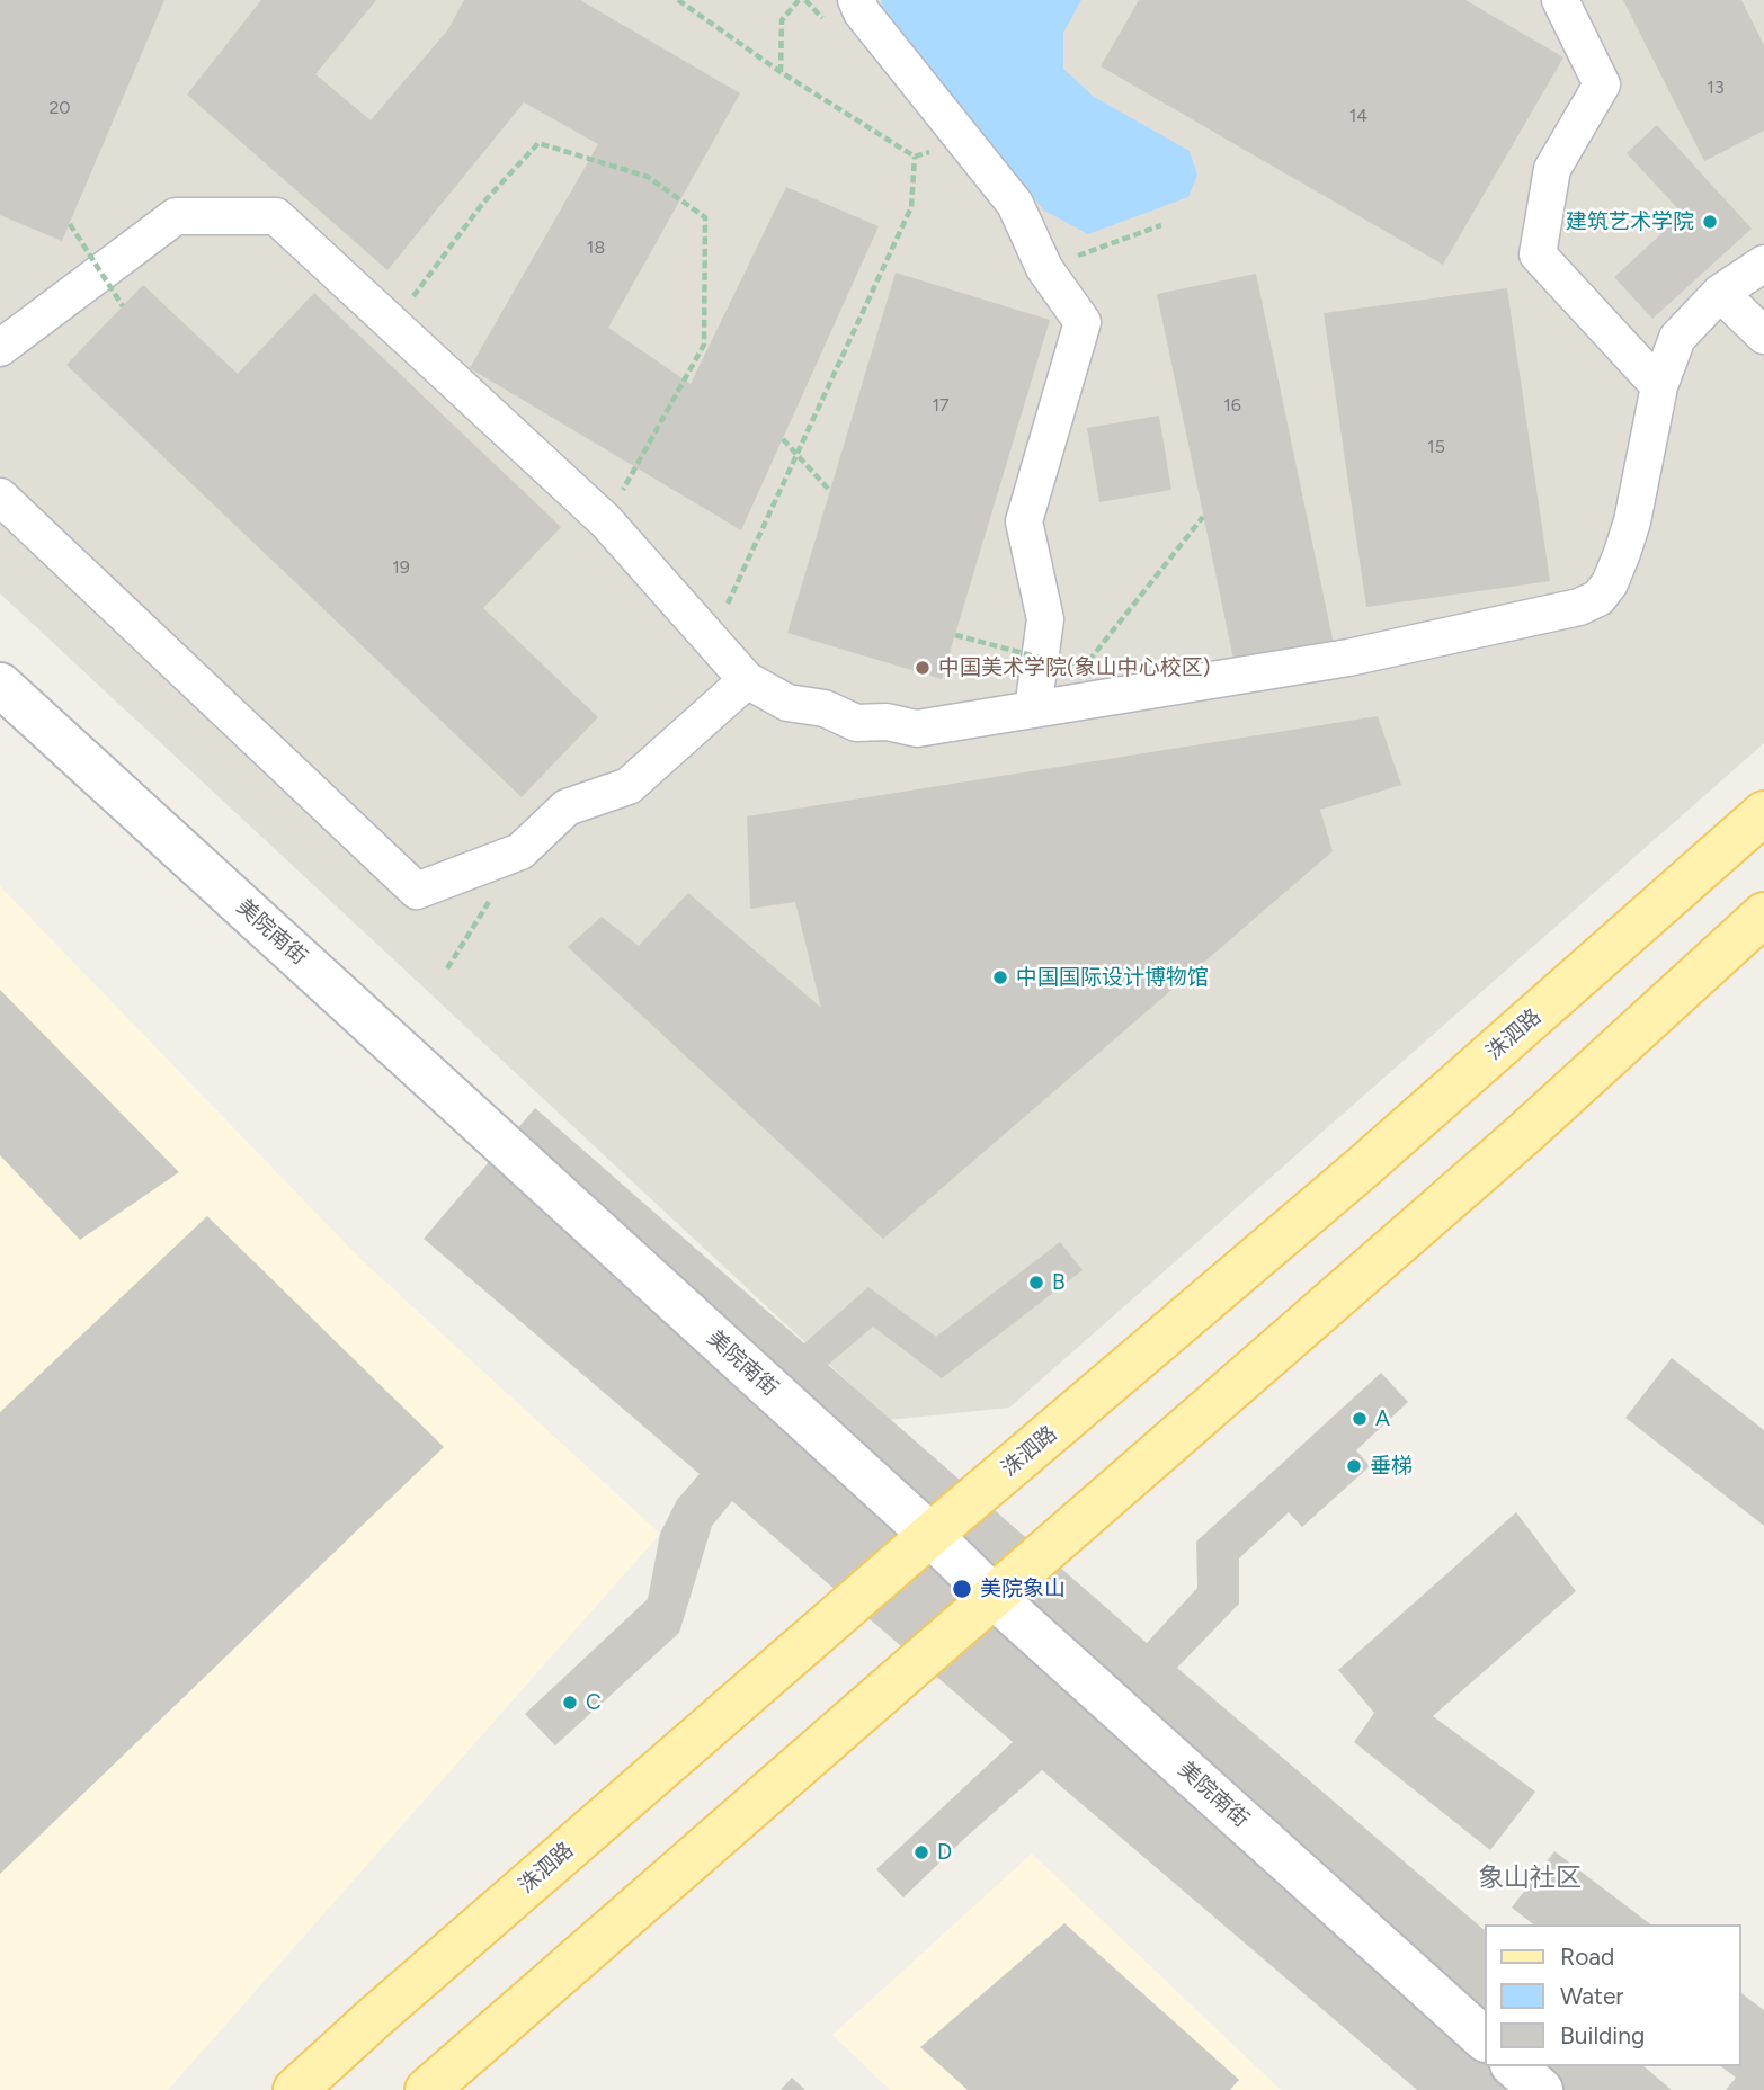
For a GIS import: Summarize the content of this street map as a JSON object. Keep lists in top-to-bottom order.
{
  "streets": {
    "main road": ["洙泗路"],
    "street": ["美院南街"]
  },
  "crossings": [
    ["美院南街", "洙泗路"]
  ],
  "districts": ["象山社区"],
  "places": [
    "建筑艺术学院",
    "中国美术学院(象山中心校区)",
    "中国国际设计博物馆",
    "B",
    "A",
    "垂梯",
    "美院象山",
    "C",
    "D"
  ],
  "house_numbers": [
    "13",
    "20",
    "14",
    "18",
    "17",
    "16",
    "15",
    "19"
  ],
  "legend": ["Road", "Water", "Building"]
}
